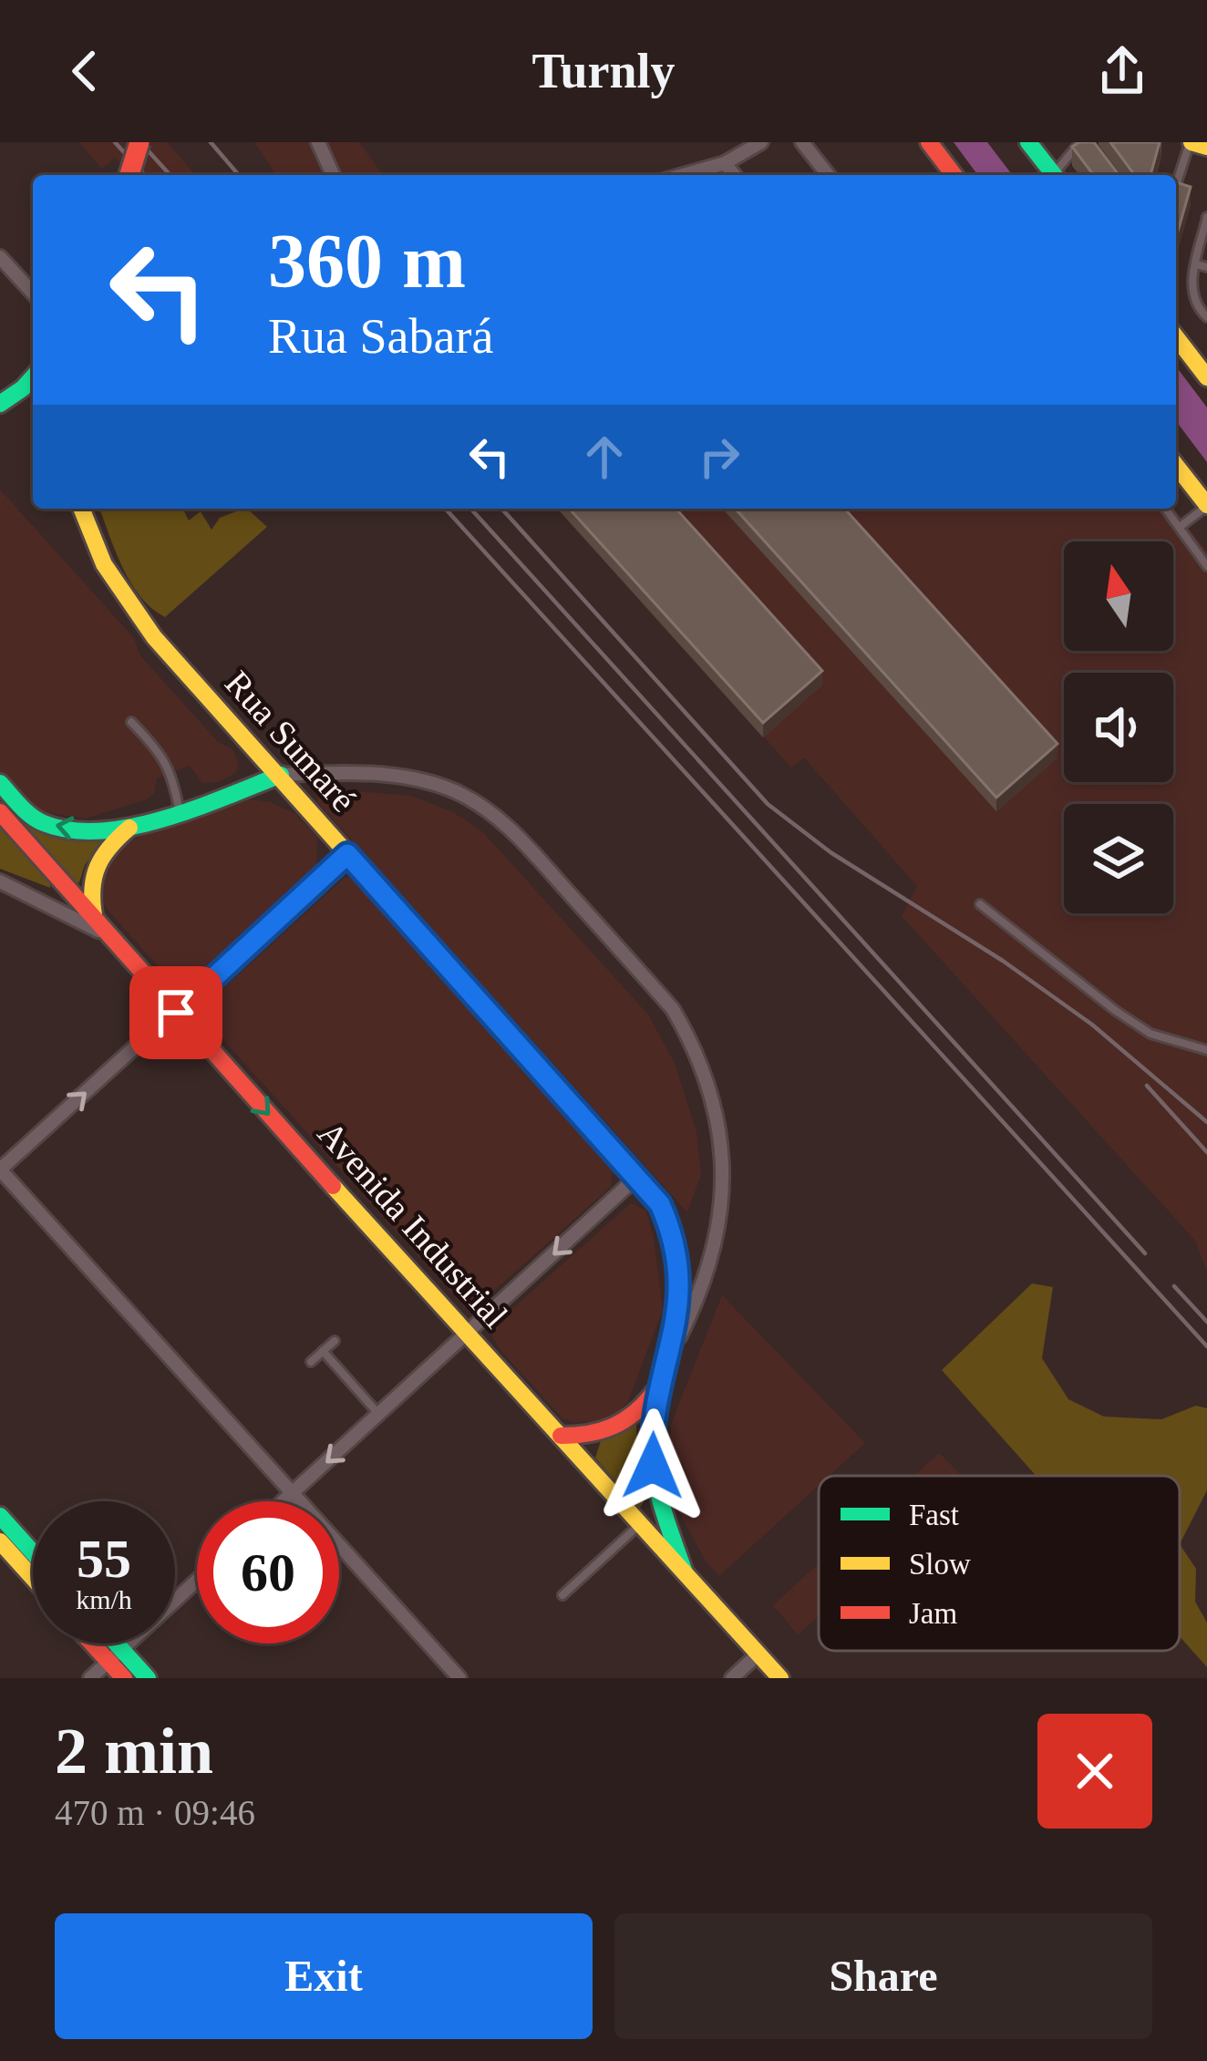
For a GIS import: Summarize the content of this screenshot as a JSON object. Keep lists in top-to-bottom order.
{
  "streets": {
    "main road": ["Rua Sumaré", "Avenida Industrial"]
  },
  "crossings": [
    ["Rua Sumaré", "Avenida Industrial"]
  ],
  "one_way": ["Avenida Industrial"],
  "legend": ["Fast", "Slow", "Jam"],
  "north": "top",
  "page": {
    "header": "Turnly",
    "turn": ["360 m", "Rua Sabará"],
    "speed": "55 km/h",
    "limit": "60",
    "heading": ["2 min", "470 m · 09:46"],
    "buttons": ["Exit", "Share"]
  }
}
